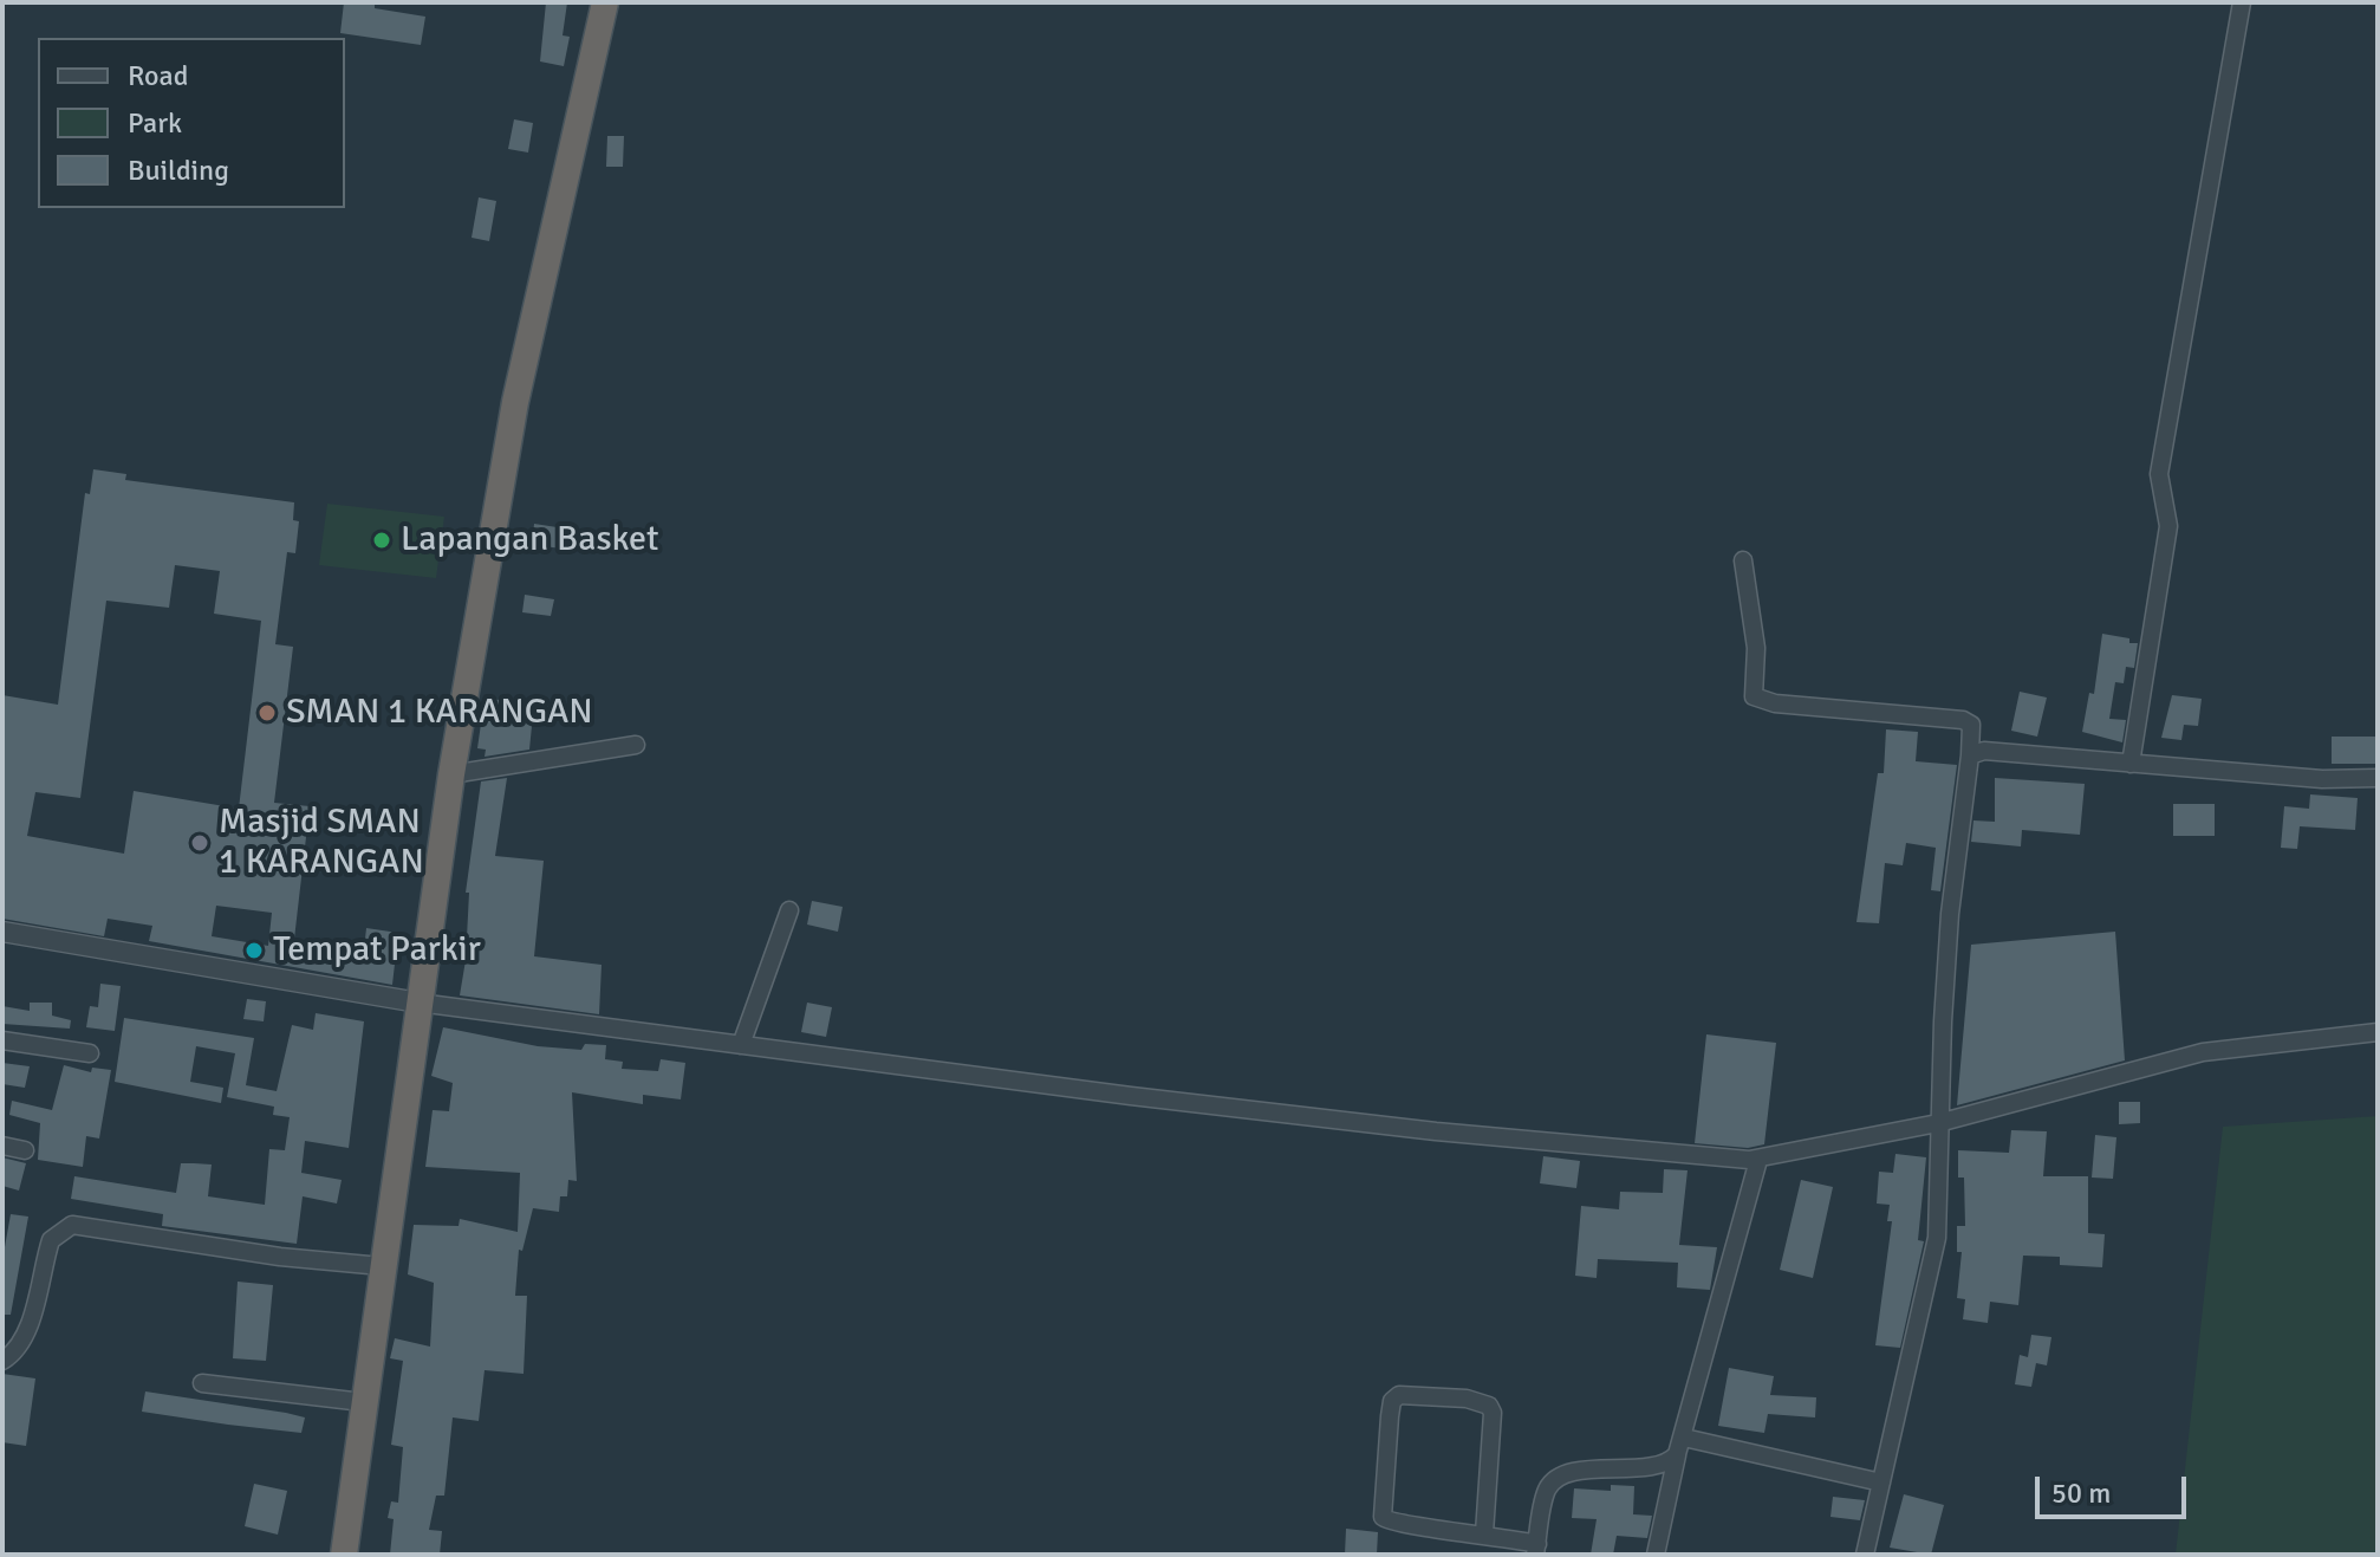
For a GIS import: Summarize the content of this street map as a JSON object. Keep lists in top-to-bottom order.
{
  "places": [
    "Lapangan Basket",
    "SMAN 1 KARANGAN",
    "Masjid SMAN 1 KARANGAN",
    "Tempat Parkir"
  ],
  "legend": ["Road", "Park", "Building"],
  "scale_bar": "50 m"
}
